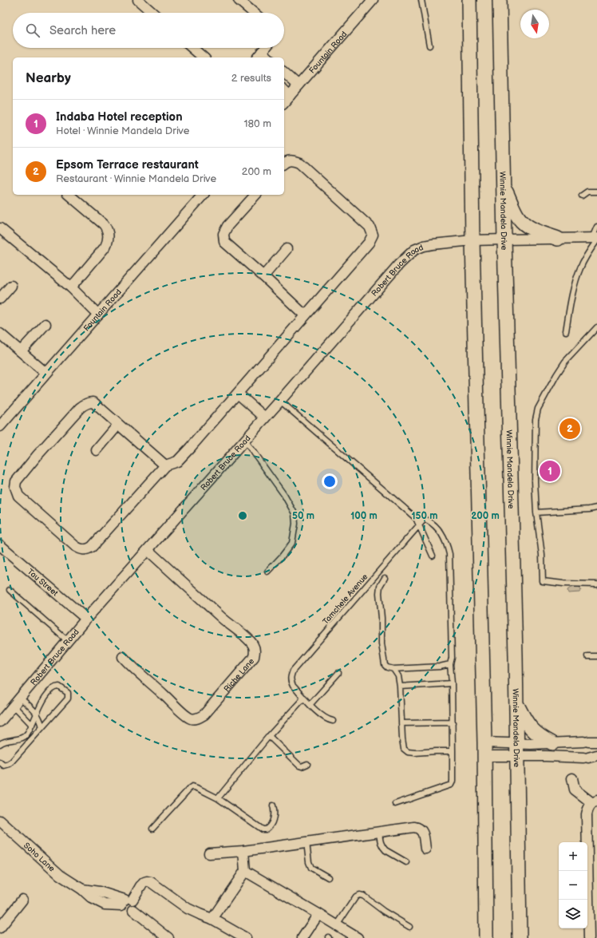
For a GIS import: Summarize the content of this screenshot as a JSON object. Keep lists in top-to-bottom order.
{
  "streets": {
    "main road": ["Winnie Mandela Drive"],
    "street": [
      "Fountain Road",
      "Robert Bruce Road",
      "Tau Street",
      "Riche Lane",
      "Soho Lane"
    ],
    "lane": ["Tamchele Avenue"]
  },
  "crossings": [
    ["Winnie Mandela Drive", "Robert Bruce Road"],
    ["Robert Bruce Road", "Tau Street"],
    ["Robert Bruce Road", "Riche Lane"]
  ],
  "north": "bottom",
  "page": {
    "search": "Search here",
    "heading": ["Nearby", "2 results"],
    "list": [
      {
        "mark": "1",
        "name": "Indaba Hotel reception",
        "note": "Hotel · Winnie Mandela Drive",
        "value": "180 m"
      },
      {
        "mark": "2",
        "name": "Epsom Terrace restaurant",
        "note": "Restaurant · Winnie Mandela Drive",
        "value": "200 m"
      }
    ],
    "pins": ["2", "1"],
    "map_buttons": ["+", "−"]
  },
  "rings": [
    "50 m",
    "100 m",
    "150 m",
    "200 m"
  ]
}
